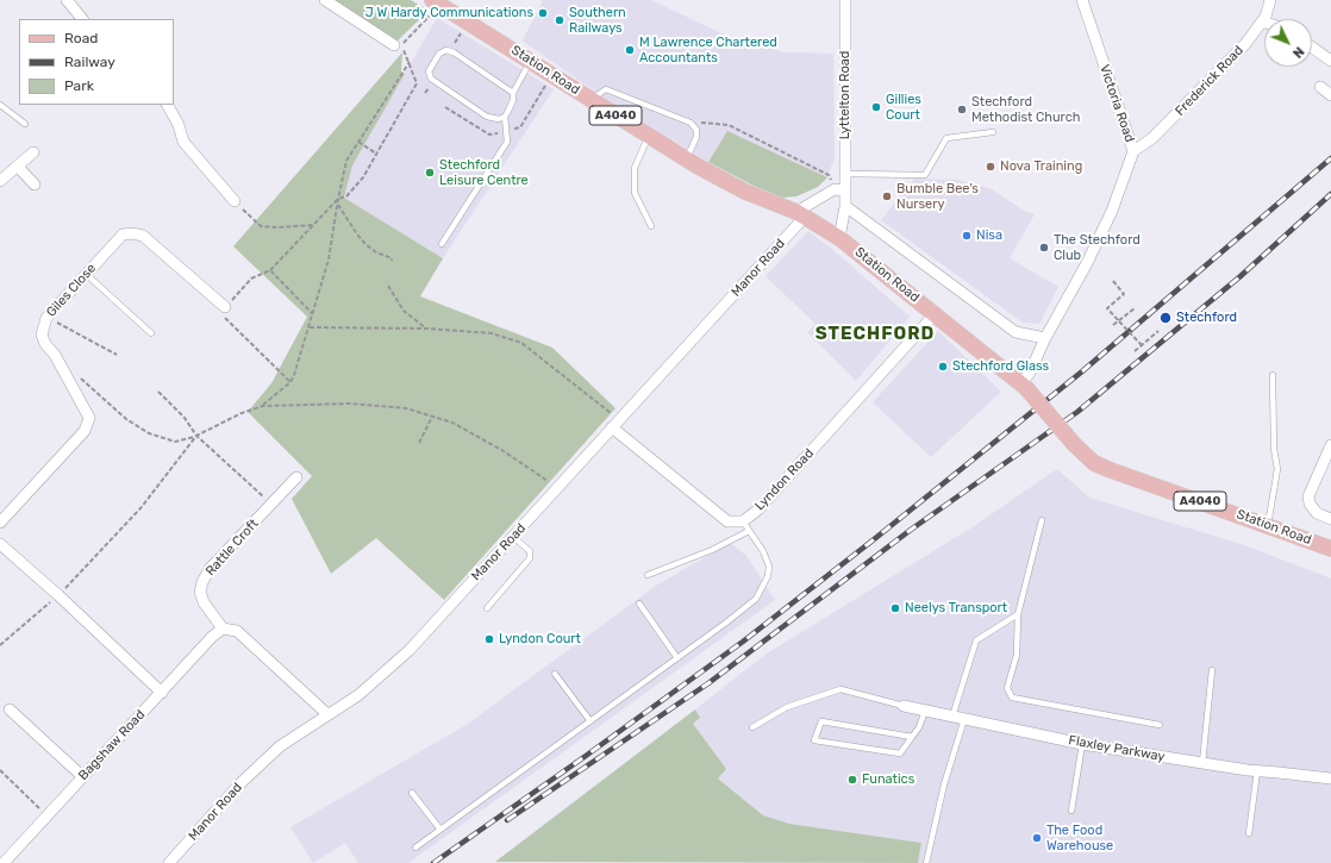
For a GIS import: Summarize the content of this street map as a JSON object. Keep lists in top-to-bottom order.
{
  "streets": {
    "main road": ["Station Road", "A4040"],
    "street": [
      "Frederick Road",
      "Lyttelton Road",
      "Victoria Road",
      "Manor Road",
      "Giles Close",
      "Lyndon Road",
      "Rattle Croft",
      "Bagshaw Road",
      "Flaxley Parkway"
    ]
  },
  "crossings": [
    ["Station Road", "Lyttelton Road"],
    ["Station Road", "Victoria Road"],
    ["Station Road", "Manor Road"],
    ["Station Road", "Lyndon Road"],
    ["Frederick Road", "Victoria Road"],
    ["Rattle Croft", "Bagshaw Road"]
  ],
  "districts": ["STECHFORD"],
  "places": [
    "J W Hardy Communications",
    "Southern Railways",
    "M Lawrence Chartered Accountants",
    "Gillies Court",
    "Stechford Methodist Church",
    "Nova Training",
    "Stechford Leisure Centre",
    "Bumble Bee's Nursery",
    "Nisa",
    "The Stechford Club",
    "Stechford",
    "Stechford Glass",
    "Neelys Transport",
    "Lyndon Court",
    "Funatics",
    "The Food Warehouse"
  ],
  "legend": ["Road", "Railway", "Park"],
  "north": "bottom right"
}
